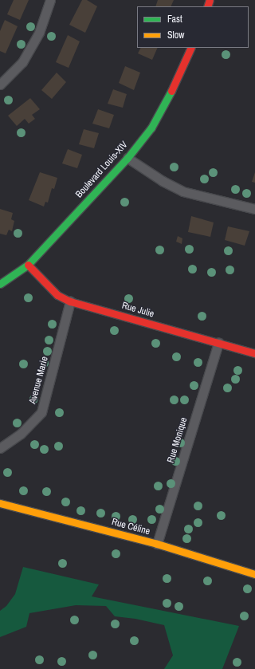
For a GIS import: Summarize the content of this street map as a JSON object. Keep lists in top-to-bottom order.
{
  "streets": {
    "street": [
      "Boulevard Louis-XIV",
      "Rue Julie",
      "Avenue Marie",
      "Rue Monique",
      "Rue Céline"
    ]
  },
  "crossings": [
    ["Boulevard Louis-XIV", "Rue Julie"],
    ["Rue Julie", "Avenue Marie"],
    ["Rue Julie", "Rue Monique"],
    ["Rue Monique", "Rue Céline"]
  ],
  "legend": ["Fast", "Slow"]
}
